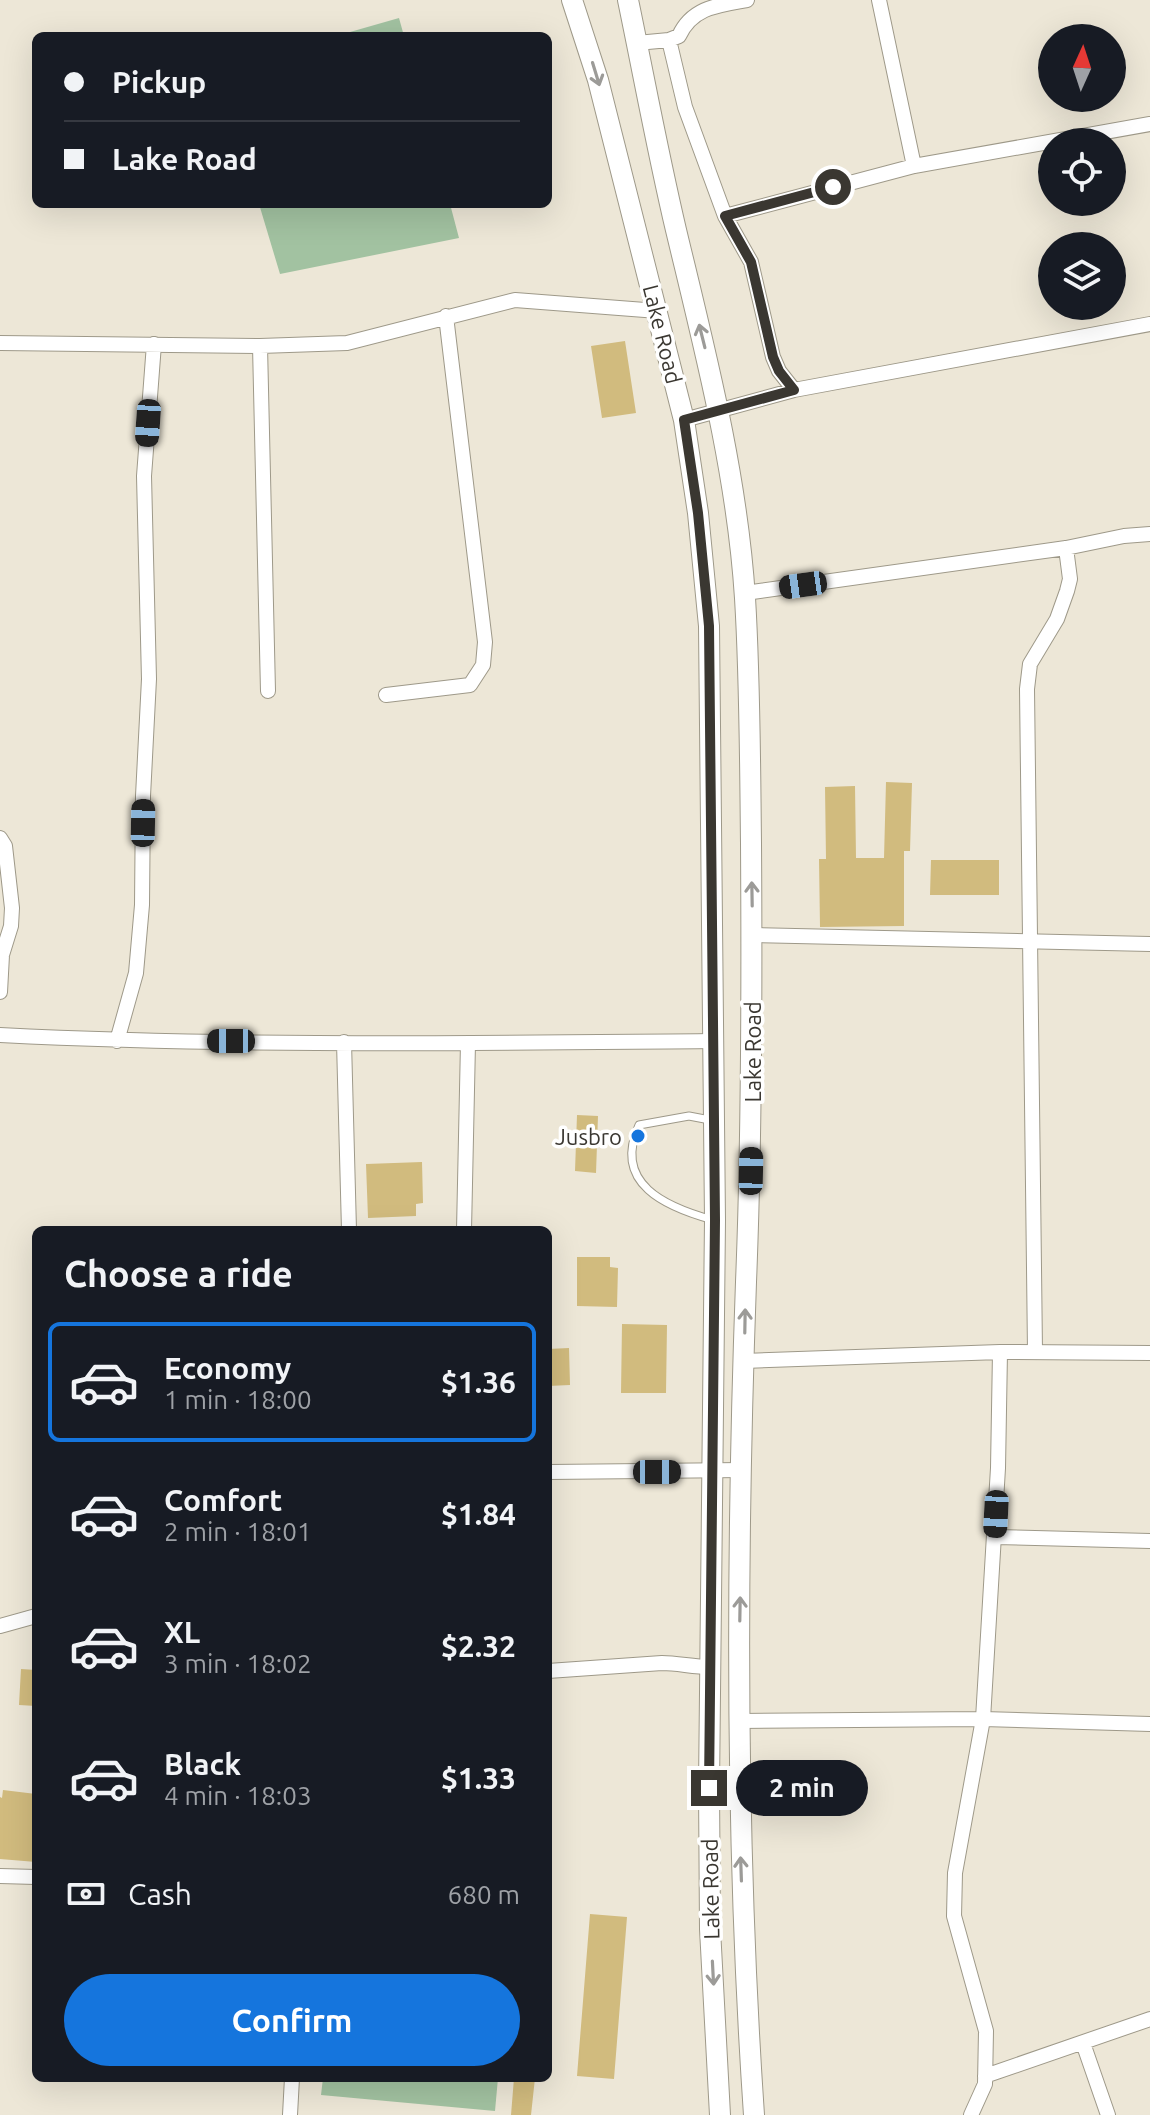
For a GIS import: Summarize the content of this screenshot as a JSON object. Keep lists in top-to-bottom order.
{
  "streets": {
    "main road": ["Lake Road"]
  },
  "places": ["Jusbro"],
  "north": "top",
  "page": {
    "banner": ["Pickup", "Lake Road"],
    "heading": "Choose a ride",
    "list": [
      {
        "name": "Economy",
        "note": "1 min · 18:00",
        "value": "$1.36"
      },
      {
        "name": "Comfort",
        "note": "2 min · 18:01",
        "value": "$1.84"
      },
      {
        "name": "XL",
        "note": "3 min · 18:02",
        "value": "$2.32"
      },
      {
        "name": "Black",
        "note": "4 min · 18:03",
        "value": "$1.33"
      }
    ],
    "bubble": "2 min",
    "pay": ["Cash", "680 m"],
    "buttons": "Confirm"
  }
}
